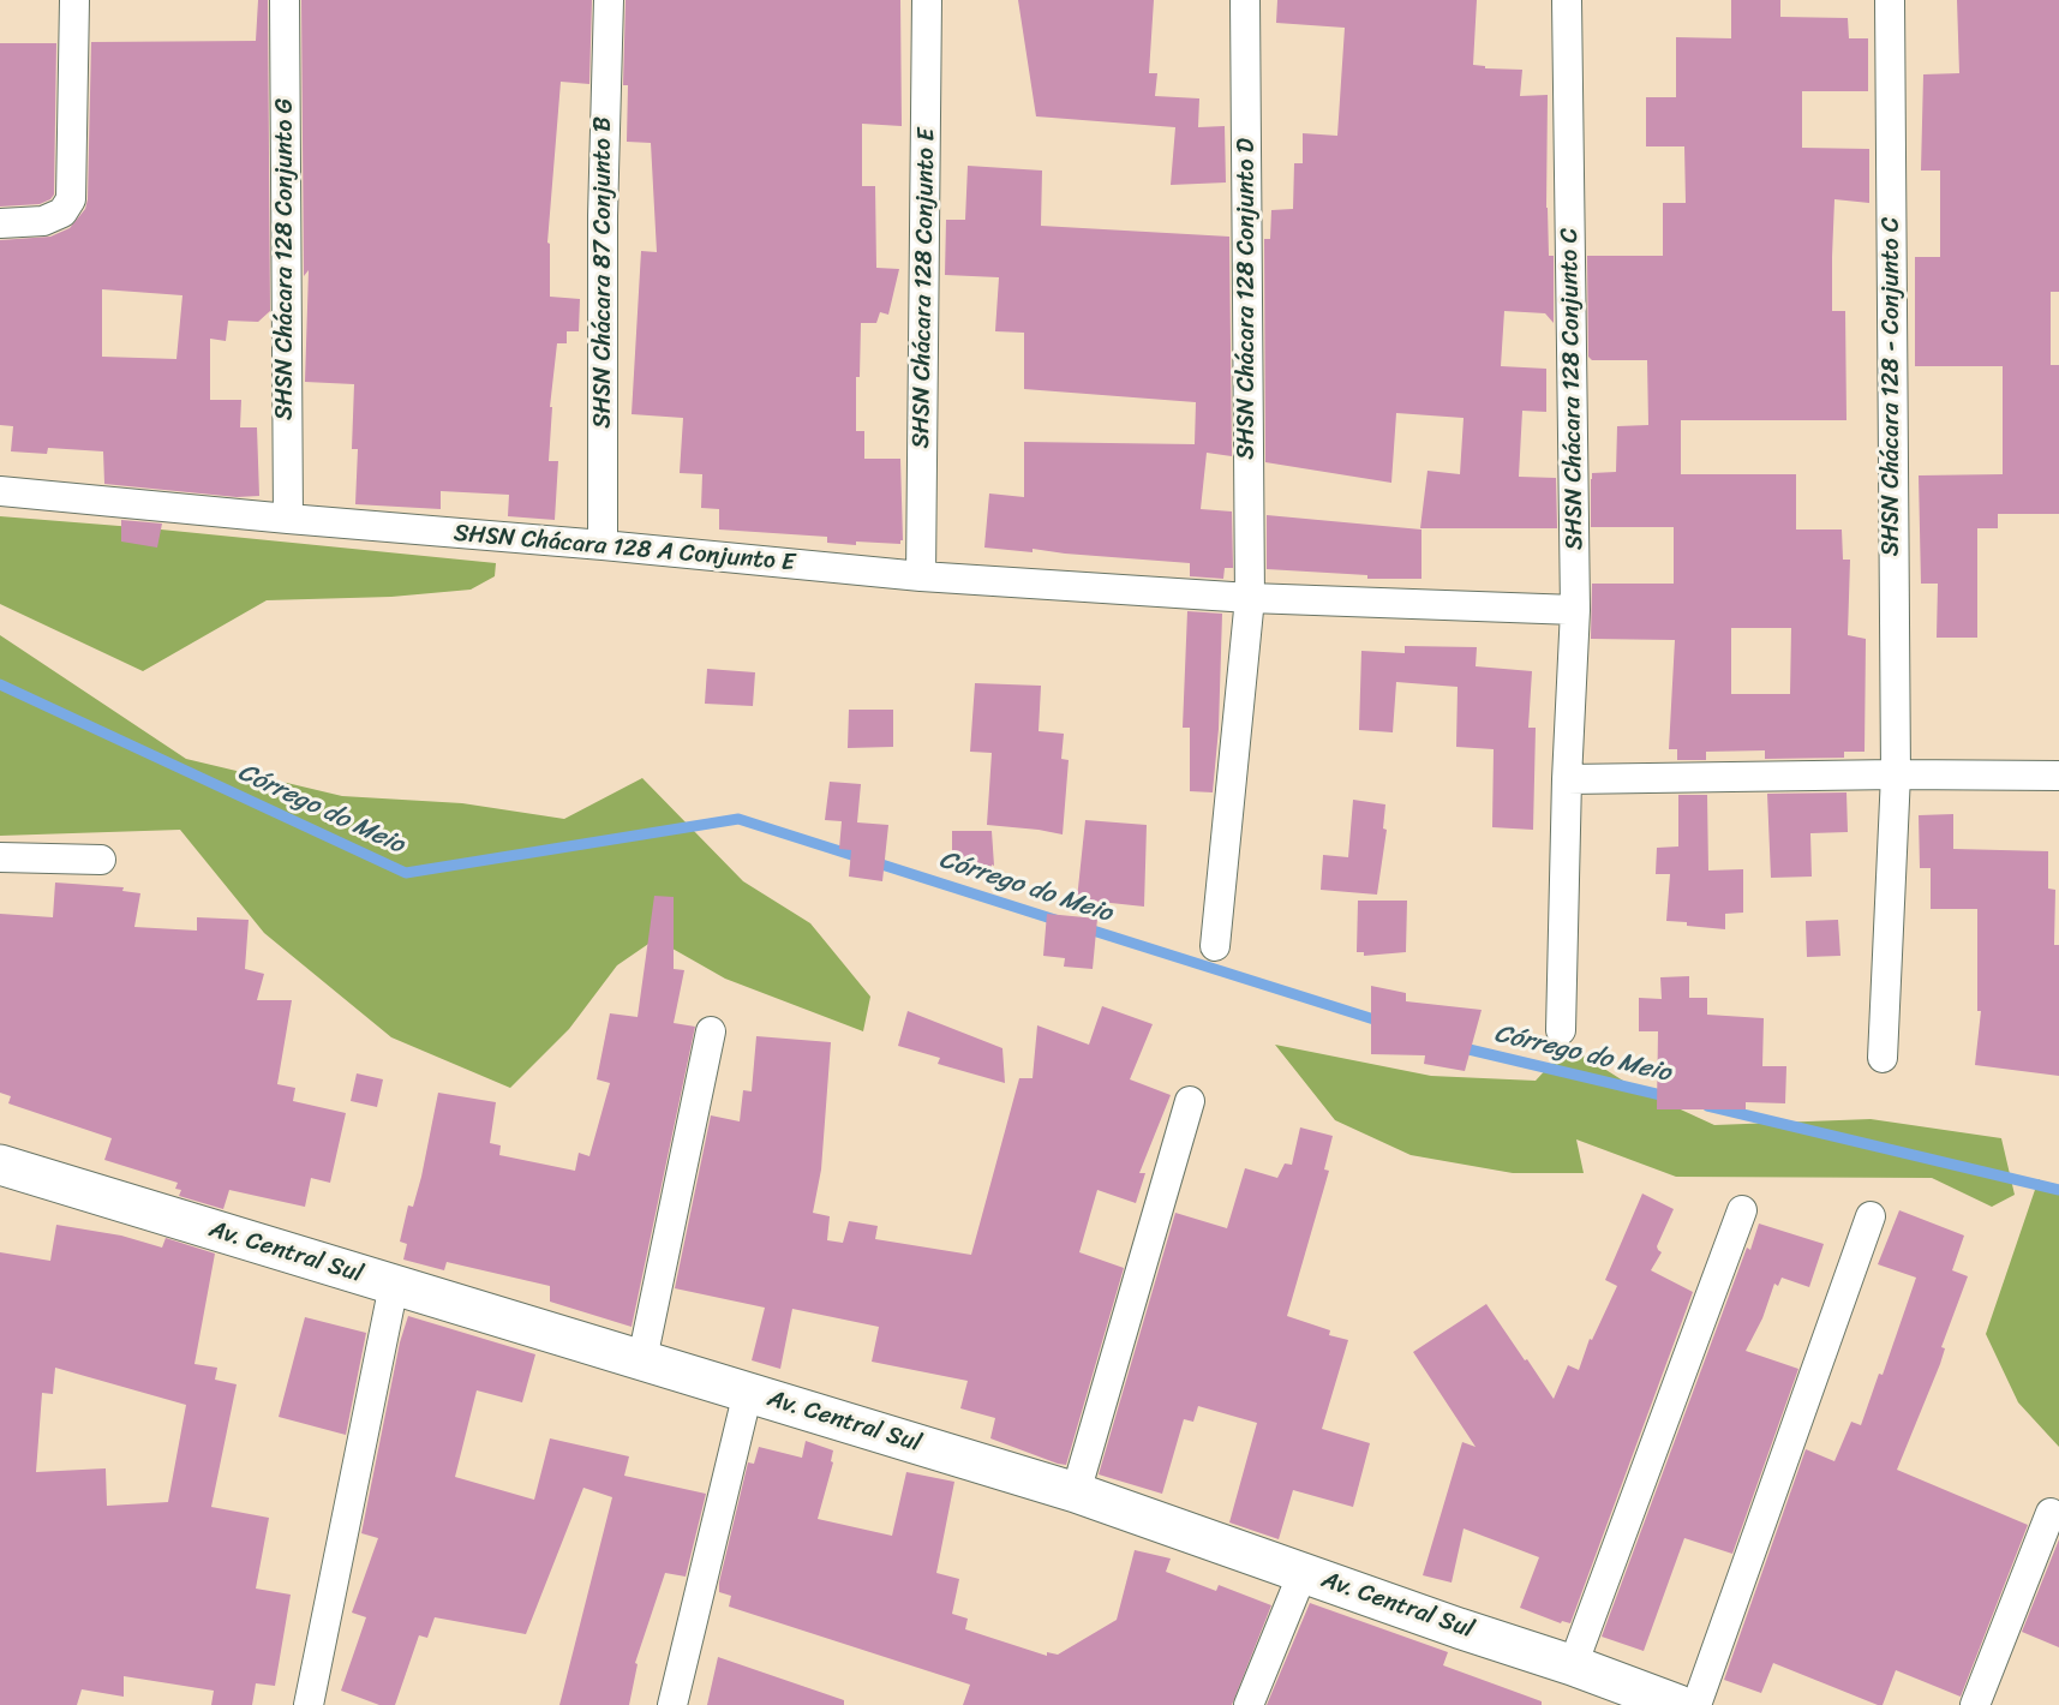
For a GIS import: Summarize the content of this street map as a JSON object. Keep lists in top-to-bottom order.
{
  "streets": {
    "street": [
      "SHSN Chácara 128 Conjunto G",
      "SHSN Chácara 87 Conjunto B",
      "SHSN Chácara 128 Conjunto E",
      "SHSN Chácara 128 Conjunto D",
      "SHSN Chácara 128 - Conjunto C",
      "SHSN Chácara 128 Conjunto C",
      "SHSN Chácara 128 A Conjunto E",
      "Av. Central Sul"
    ]
  },
  "crossings": [
    ["SHSN Chácara 128 Conjunto G", "SHSN Chácara 128 A Conjunto E"],
    ["SHSN Chácara 87 Conjunto B", "SHSN Chácara 128 A Conjunto E"],
    ["SHSN Chácara 128 Conjunto E", "SHSN Chácara 128 A Conjunto E"],
    ["SHSN Chácara 128 Conjunto D", "SHSN Chácara 128 A Conjunto E"],
    ["SHSN Chácara 128 Conjunto C", "SHSN Chácara 128 A Conjunto E"]
  ],
  "water": ["Córrego do Meio"]
}
